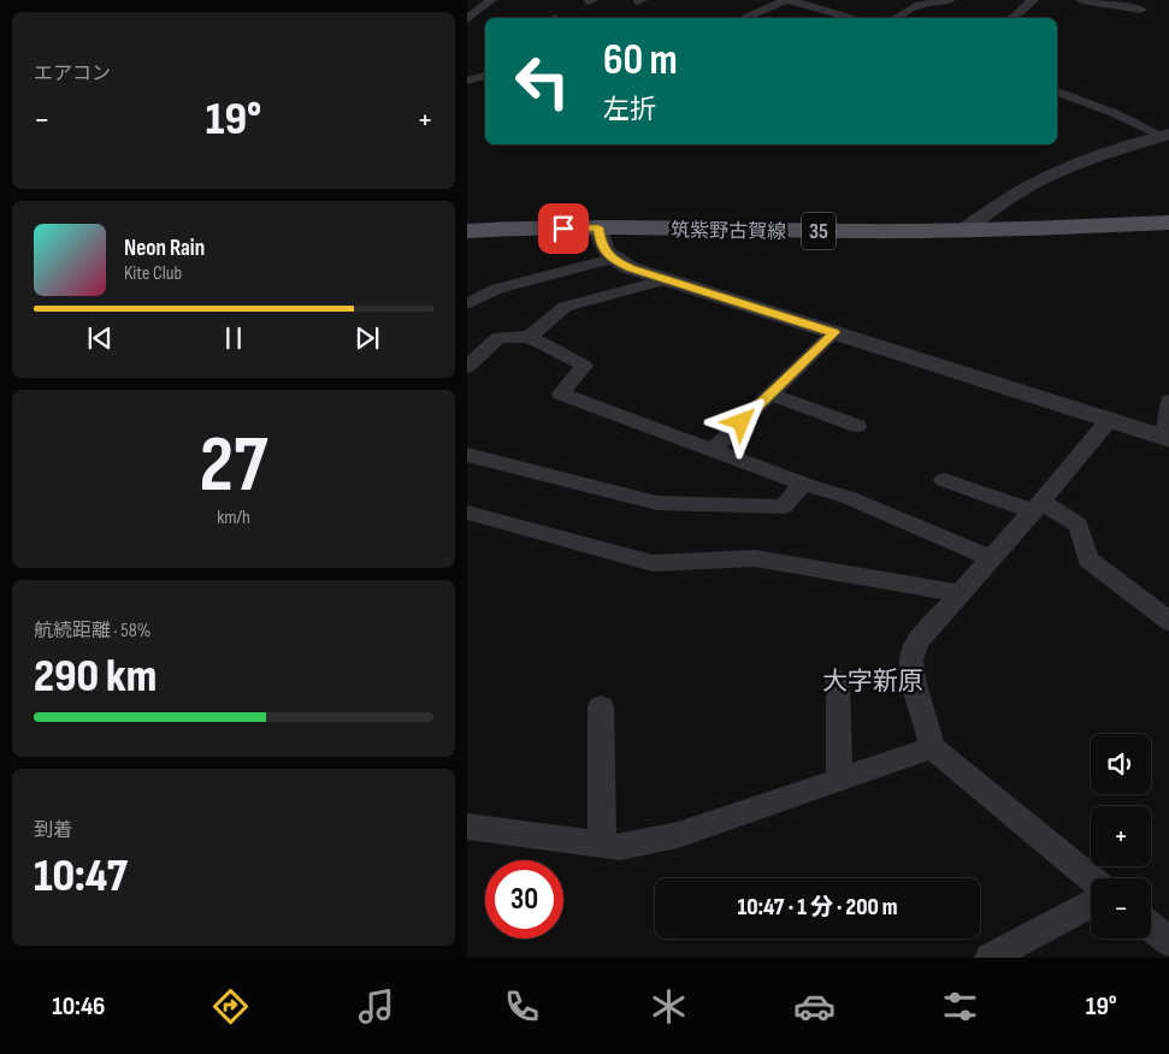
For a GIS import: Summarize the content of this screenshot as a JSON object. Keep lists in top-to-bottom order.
{
  "streets": {
    "main road": ["筑紫野古賀線", "35"]
  },
  "districts": ["大字新原"],
  "page": {
    "tile": [
      "エアコン",
      ["27", "km/h"],
      ["航続距離 · 58%", "290 km"],
      ["到着", "10:47"]
    ],
    "turn": ["60 m", "左折"],
    "heat": ["−", "19°", "+"],
    "song": ["Neon Rain", "Kite Club"],
    "map_buttons": ["+", "−"],
    "limit": "30",
    "trip": "10:47 · 1 分 · 200 m",
    "tabs": ["10:46", "19°"]
  }
}
